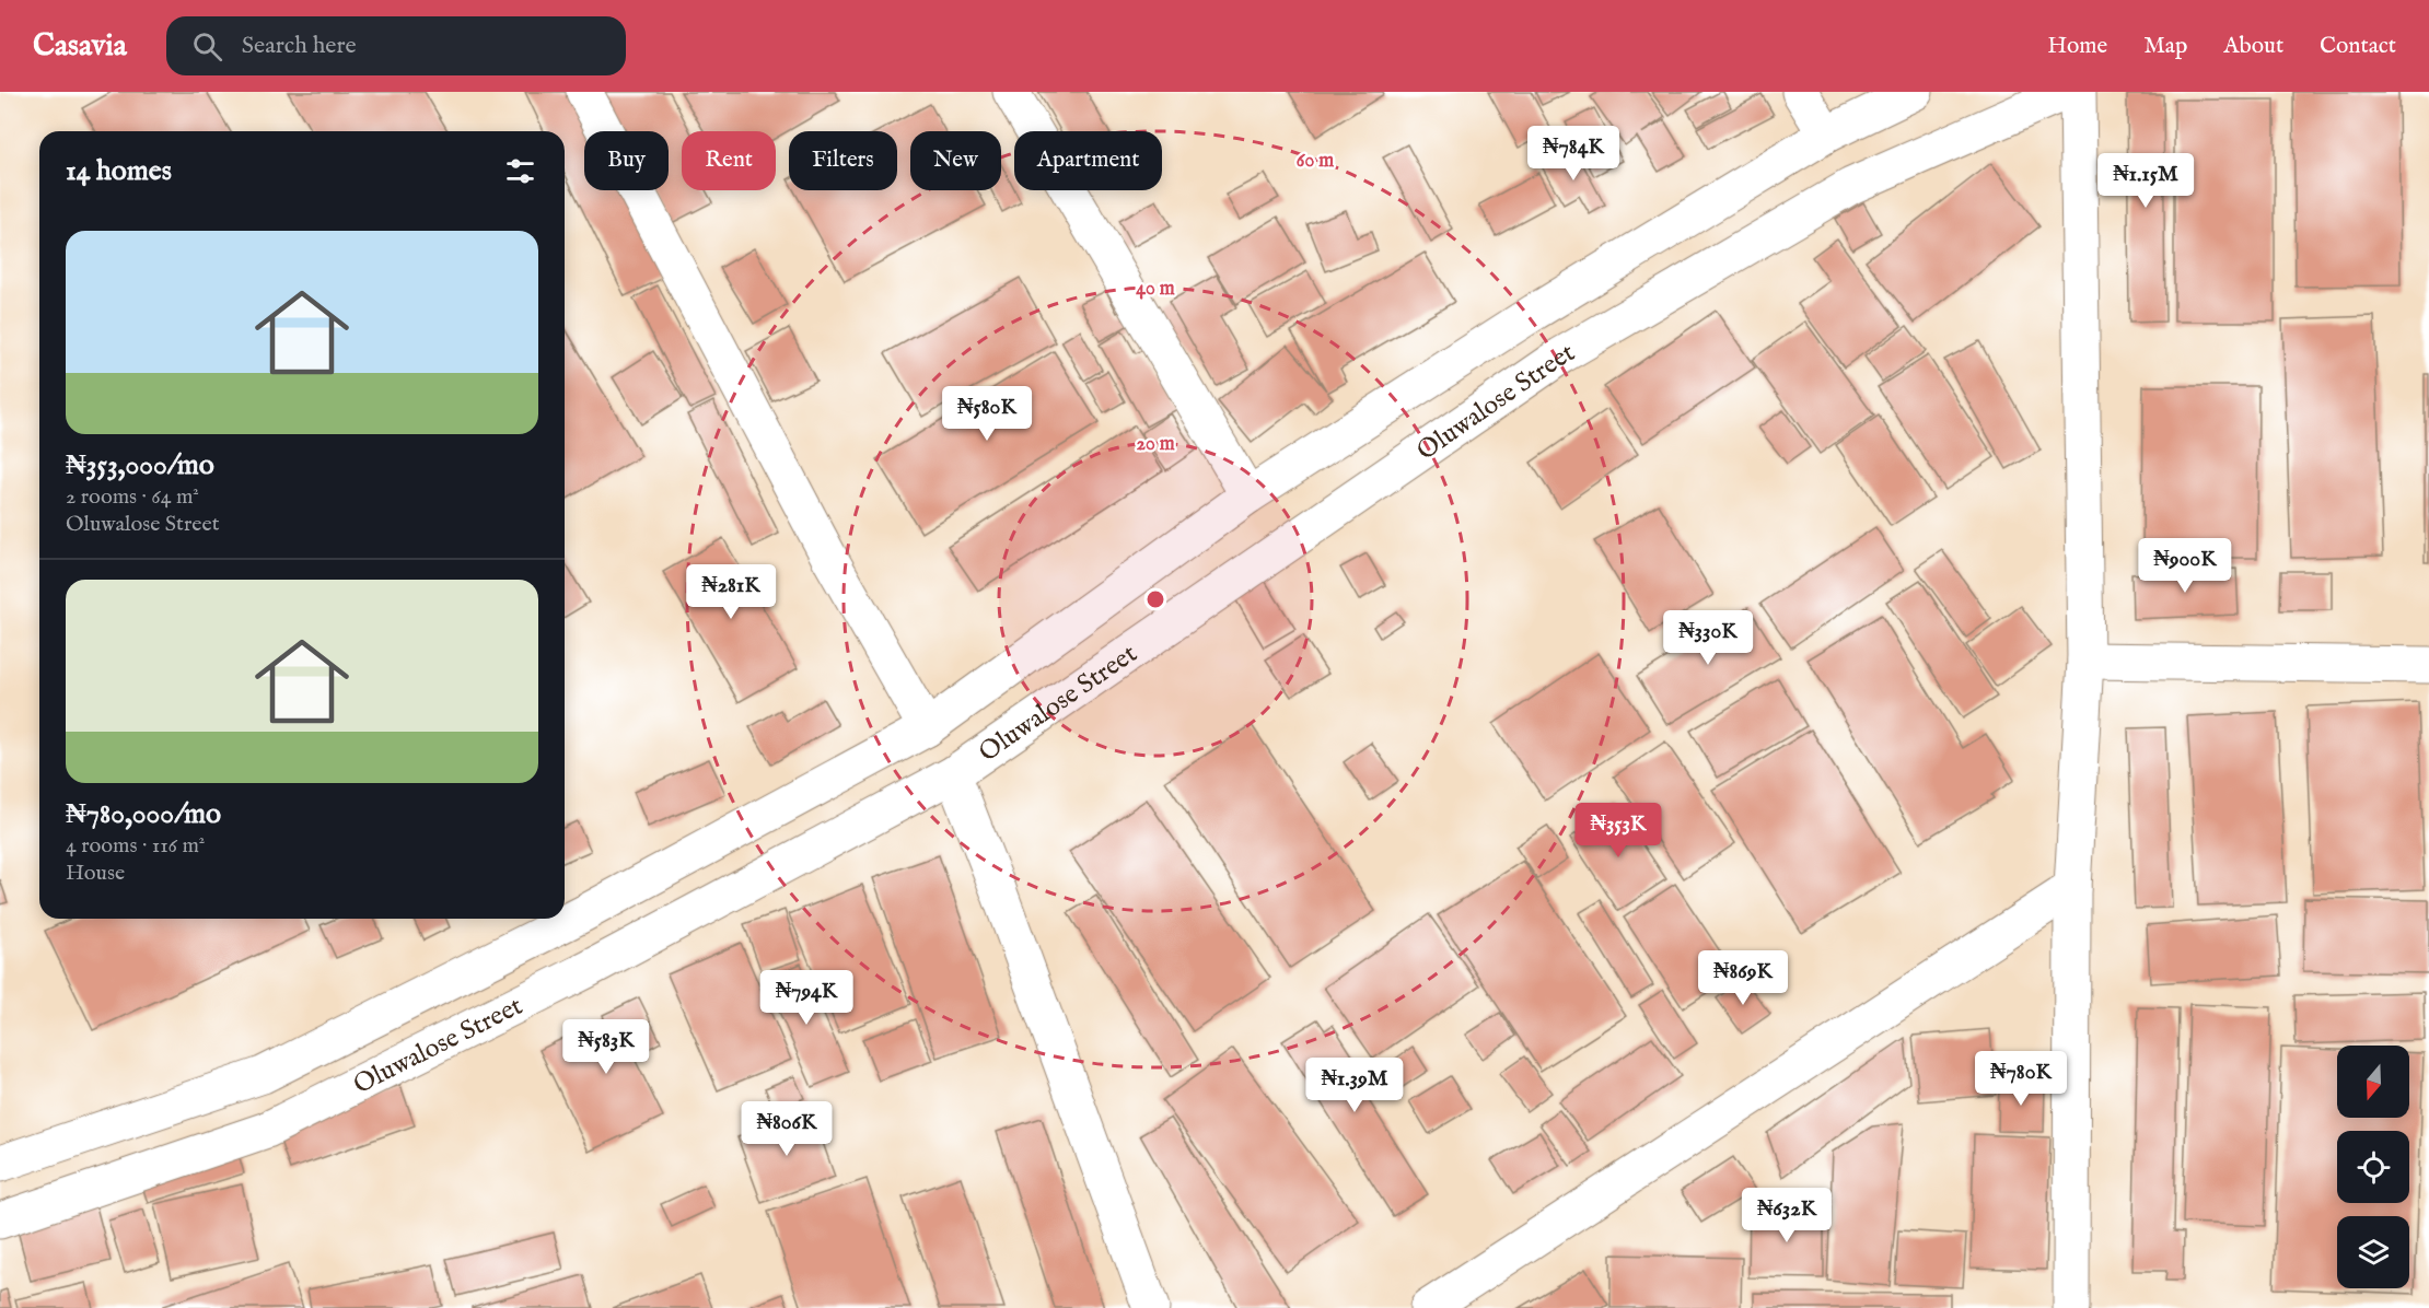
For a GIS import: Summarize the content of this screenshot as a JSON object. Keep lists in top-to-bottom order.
{
  "streets": {
    "street": ["Oluwalose Street"]
  },
  "north": "bottom",
  "page": {
    "header": "Casavia",
    "search": "Search here",
    "nav": [
      "Home",
      "Map",
      "About",
      "Contact"
    ],
    "price": [
      "₦784K",
      "₦1.15M",
      "₦580K",
      "₦900K",
      "₦281K",
      "₦330K",
      "₦353K",
      "₦869K",
      "₦794K",
      "₦583K",
      "₦780K",
      "₦1.39M",
      "₦806K",
      "₦632K"
    ],
    "chip": [
      "Buy",
      "Rent",
      "Filters",
      "New",
      "Apartment"
    ],
    "heading": "14 homes",
    "list": [
      {
        "name": "₦353,000/mo",
        "note": "2 rooms · 64 m² · Oluwalose Street"
      },
      {
        "name": "₦780,000/mo",
        "note": "4 rooms · 116 m² · House"
      }
    ]
  },
  "rings": ["60 m", "40 m", "20 m"]
}
